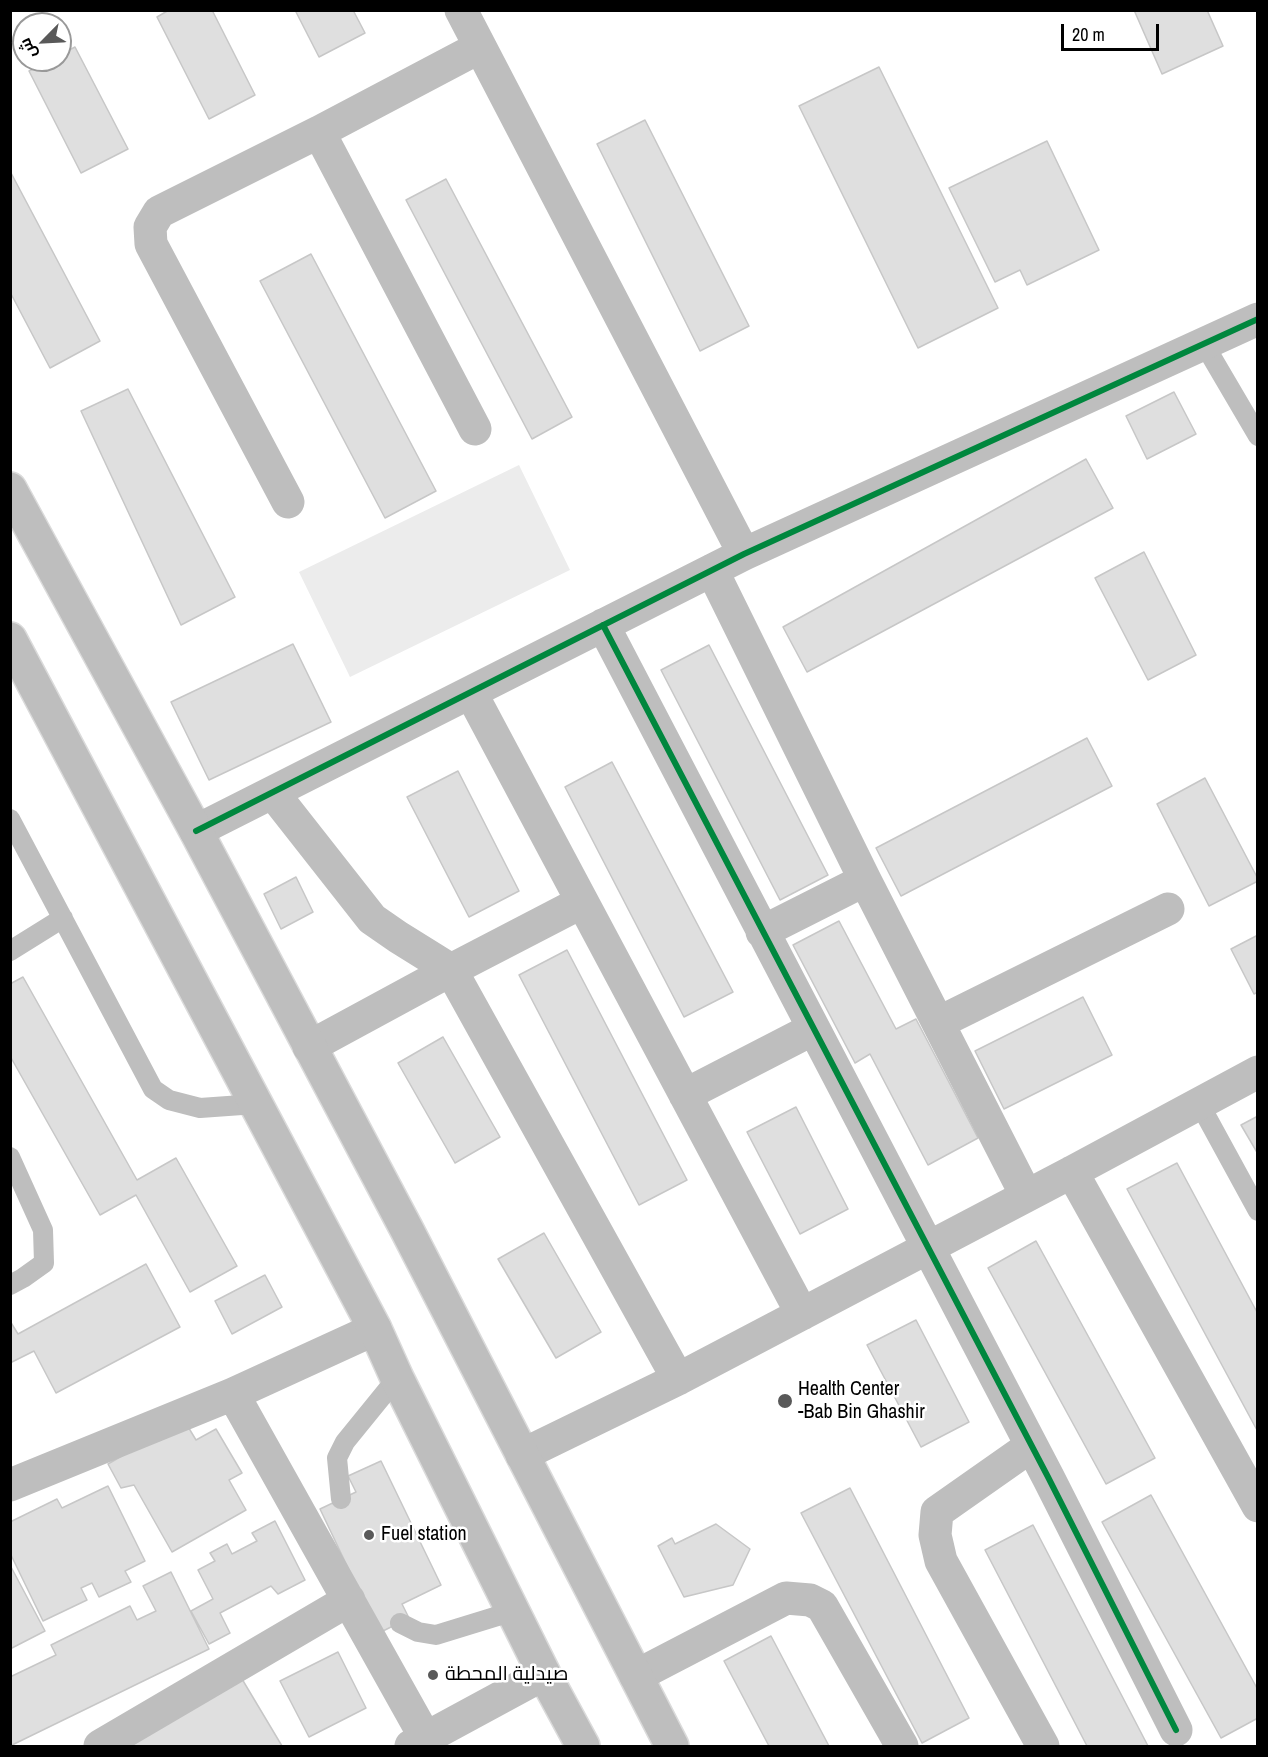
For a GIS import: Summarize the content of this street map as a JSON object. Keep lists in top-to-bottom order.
{
  "places": ["Health Center -Bab Bin Ghashir", "Fuel station", "صيدلية المحطة"],
  "scale_bar": "20 m",
  "north": "bottom left"
}
